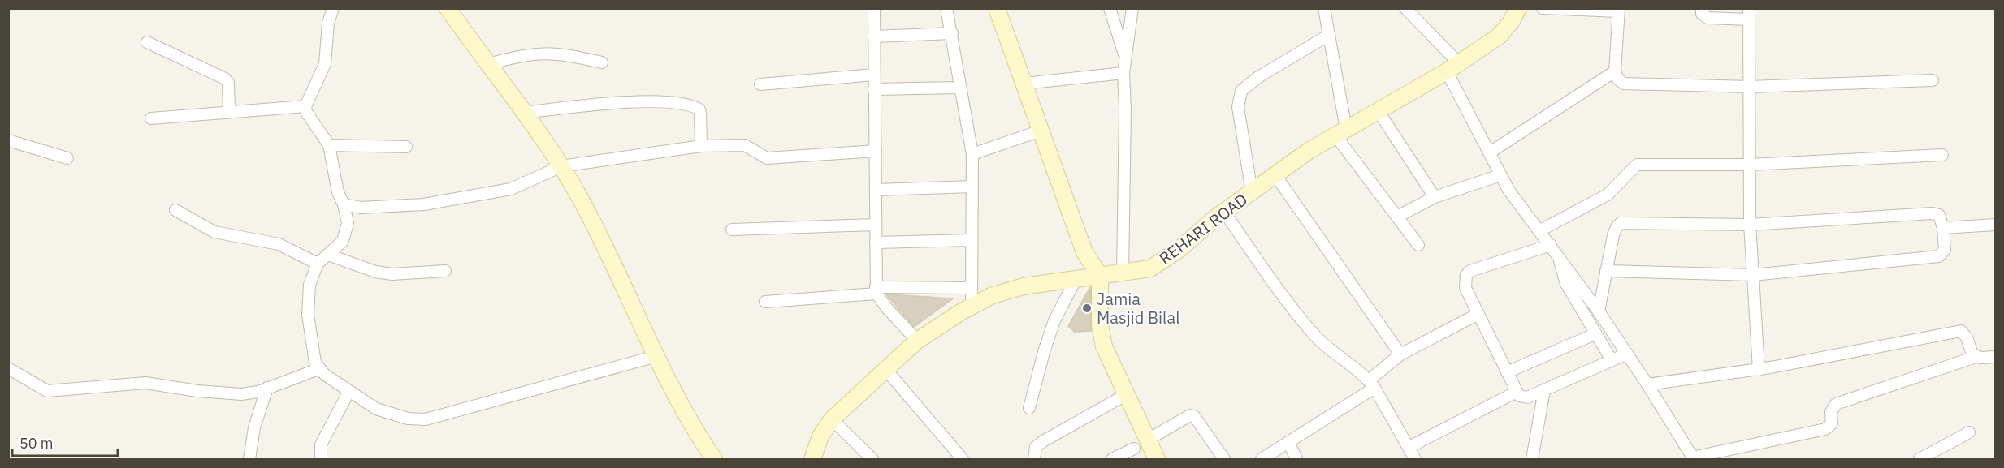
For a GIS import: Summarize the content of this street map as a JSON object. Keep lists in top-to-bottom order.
{
  "streets": {
    "main road": ["REHARI ROAD"]
  },
  "places": ["Jamia Masjid Bilal"],
  "scale_bar": "50 m"
}
